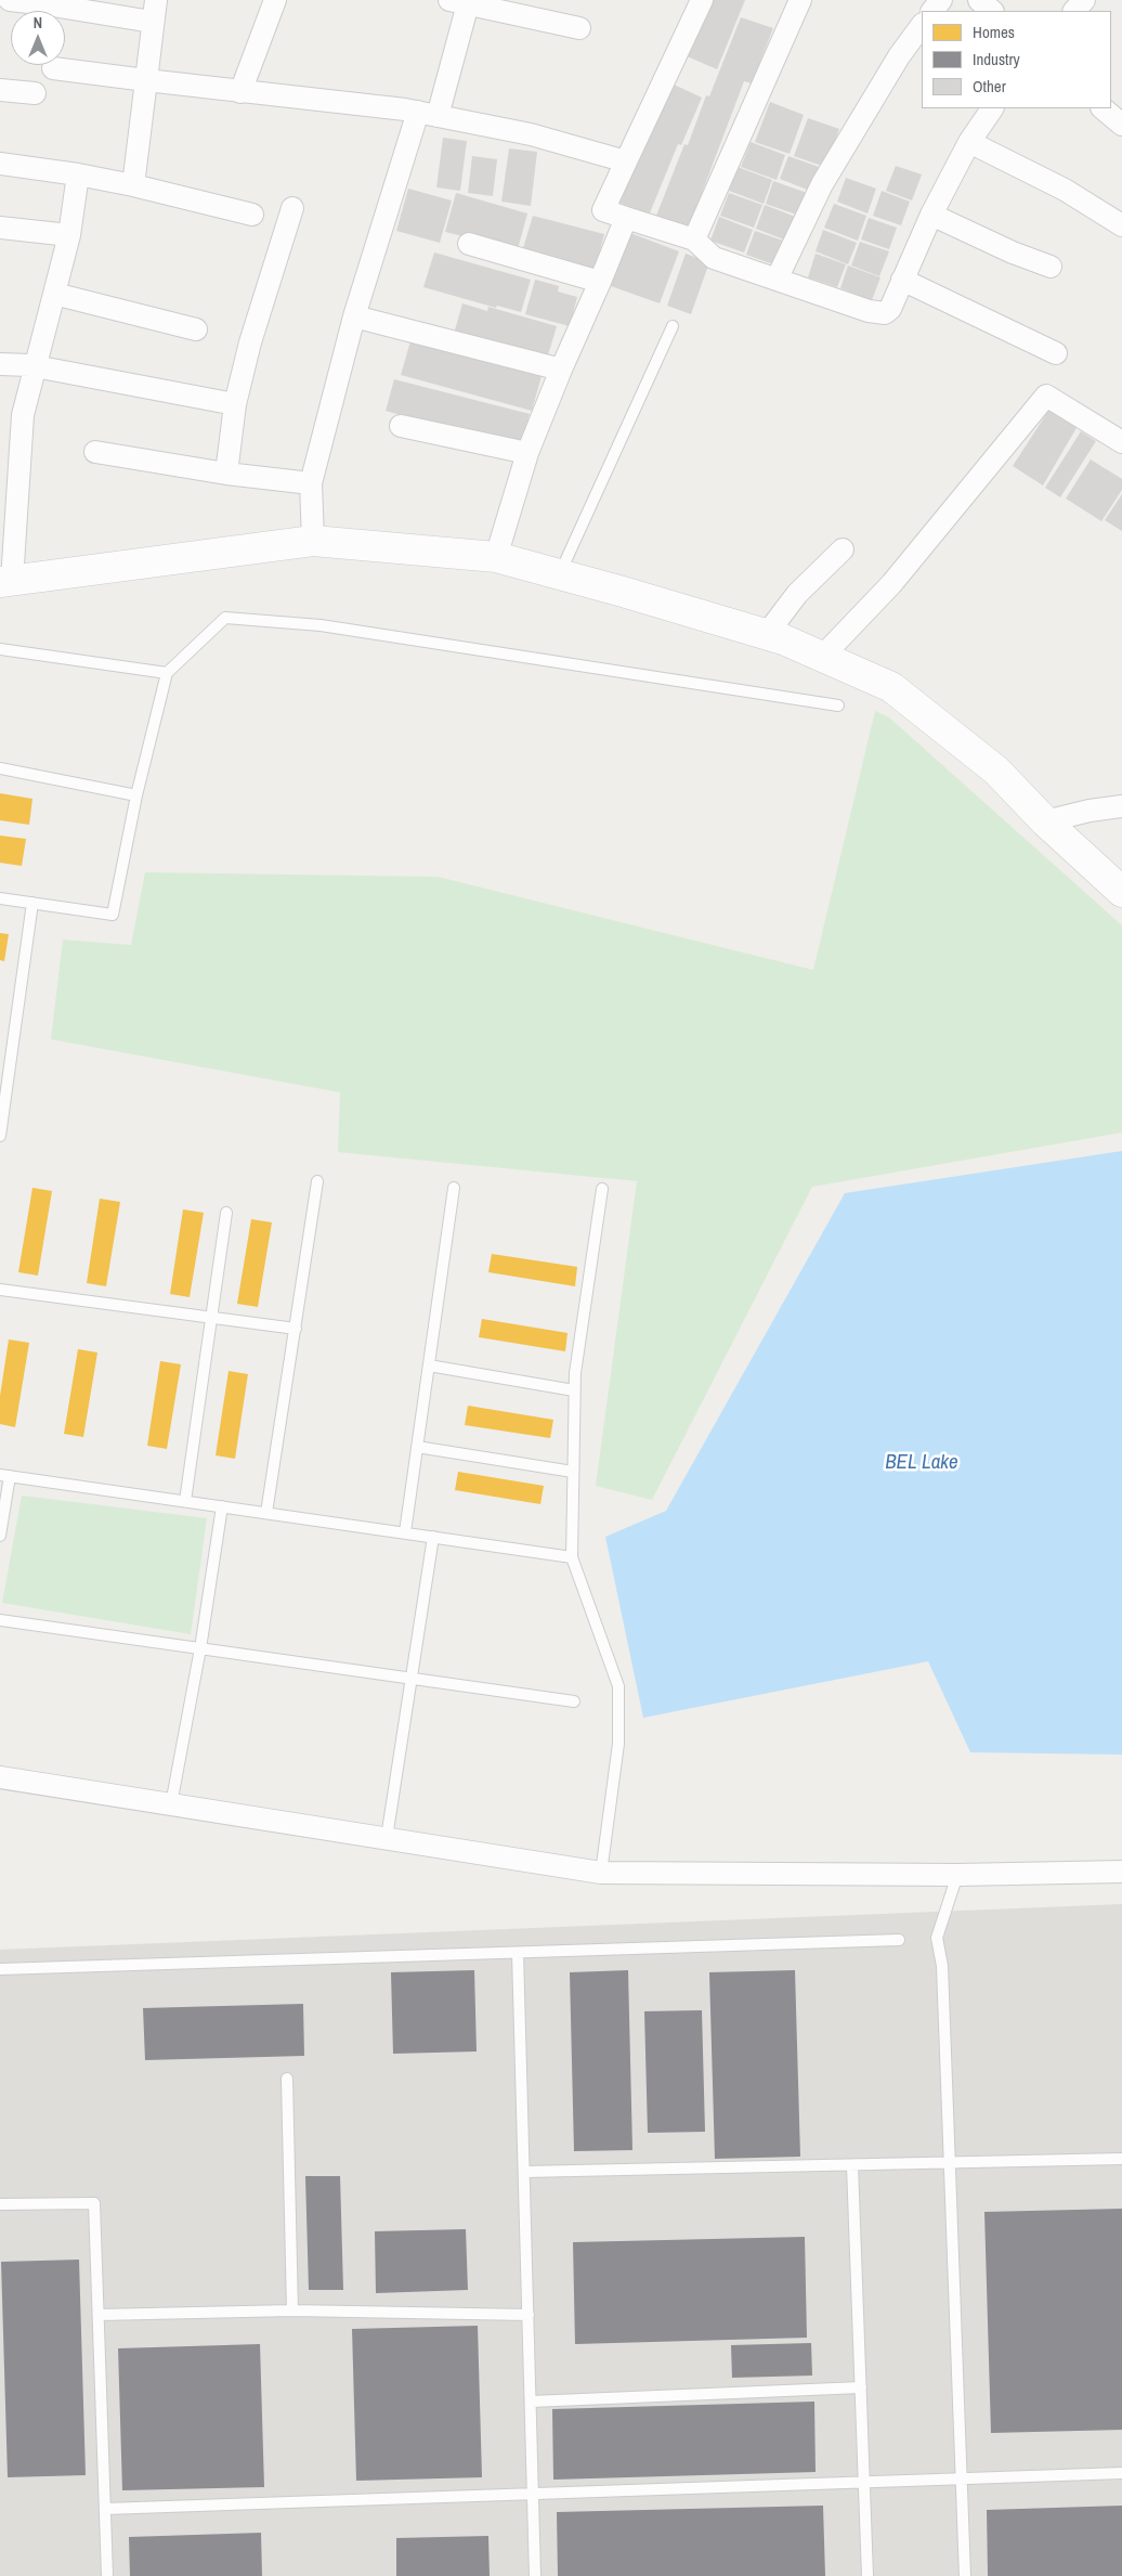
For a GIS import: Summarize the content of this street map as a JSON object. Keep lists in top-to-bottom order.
{
  "water": ["BEL Lake"],
  "legend": ["Homes", "Industry", "Other"],
  "north": "top"
}
